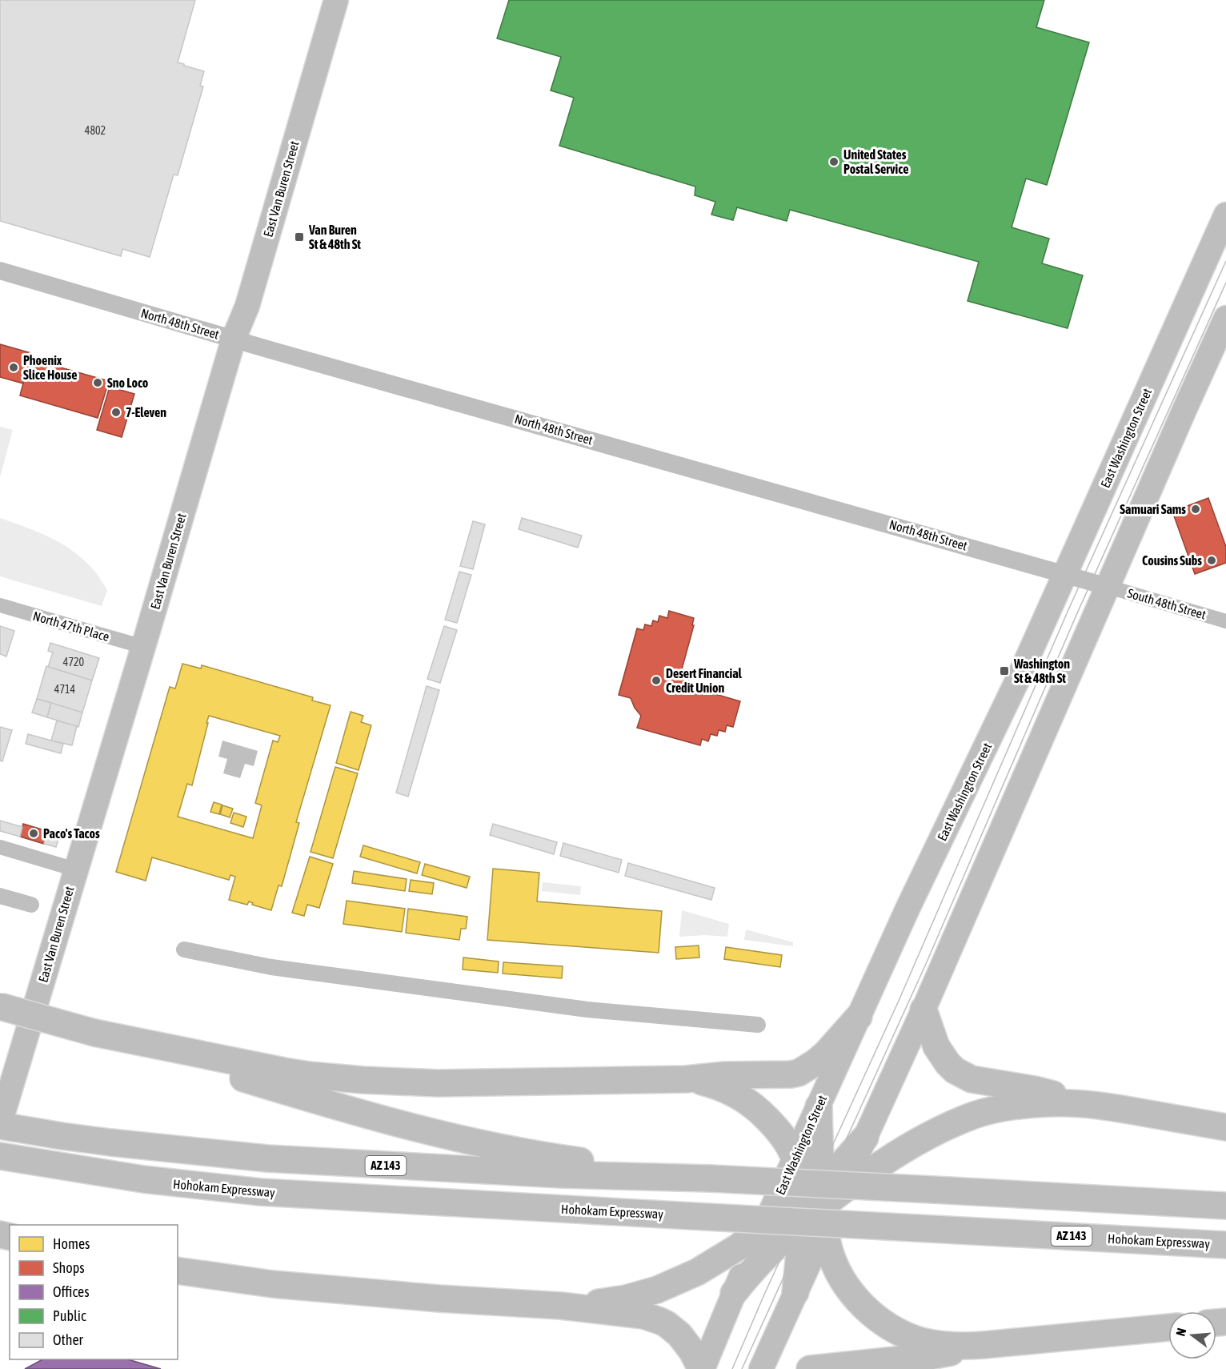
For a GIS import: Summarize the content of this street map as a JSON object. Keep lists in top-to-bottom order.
{
  "streets": {
    "highway": ["AZ 143", "Hohokam Expressway"],
    "main road": ["East Van Buren Street", "East Washington Street"],
    "street": ["North 48th Street", "South 48th Street", "North 47th Place"]
  },
  "crossings": [
    ["East Van Buren Street", "North 48th Street"],
    ["East Van Buren Street", "North 47th Place"],
    ["East Van Buren Street", "AZ 143"],
    ["North 48th Street", "East Washington Street"],
    ["North 48th Street", "South 48th Street"]
  ],
  "places": {
    "other": [
      "United States Postal Service",
      "Phoenix Slice House",
      "Sno Loco",
      "7-Eleven",
      "Samuari Sams",
      "Cousins Subs",
      "Desert Financial Credit Union",
      "Paco's Tacos"
    ],
    "transit": ["Van Buren St & 48th St", "Washington St & 48th St"]
  },
  "house_numbers": ["4802", "4720", "4714"],
  "legend": [
    "Homes",
    "Shops",
    "Offices",
    "Public",
    "Other"
  ],
  "north": "left"
}
